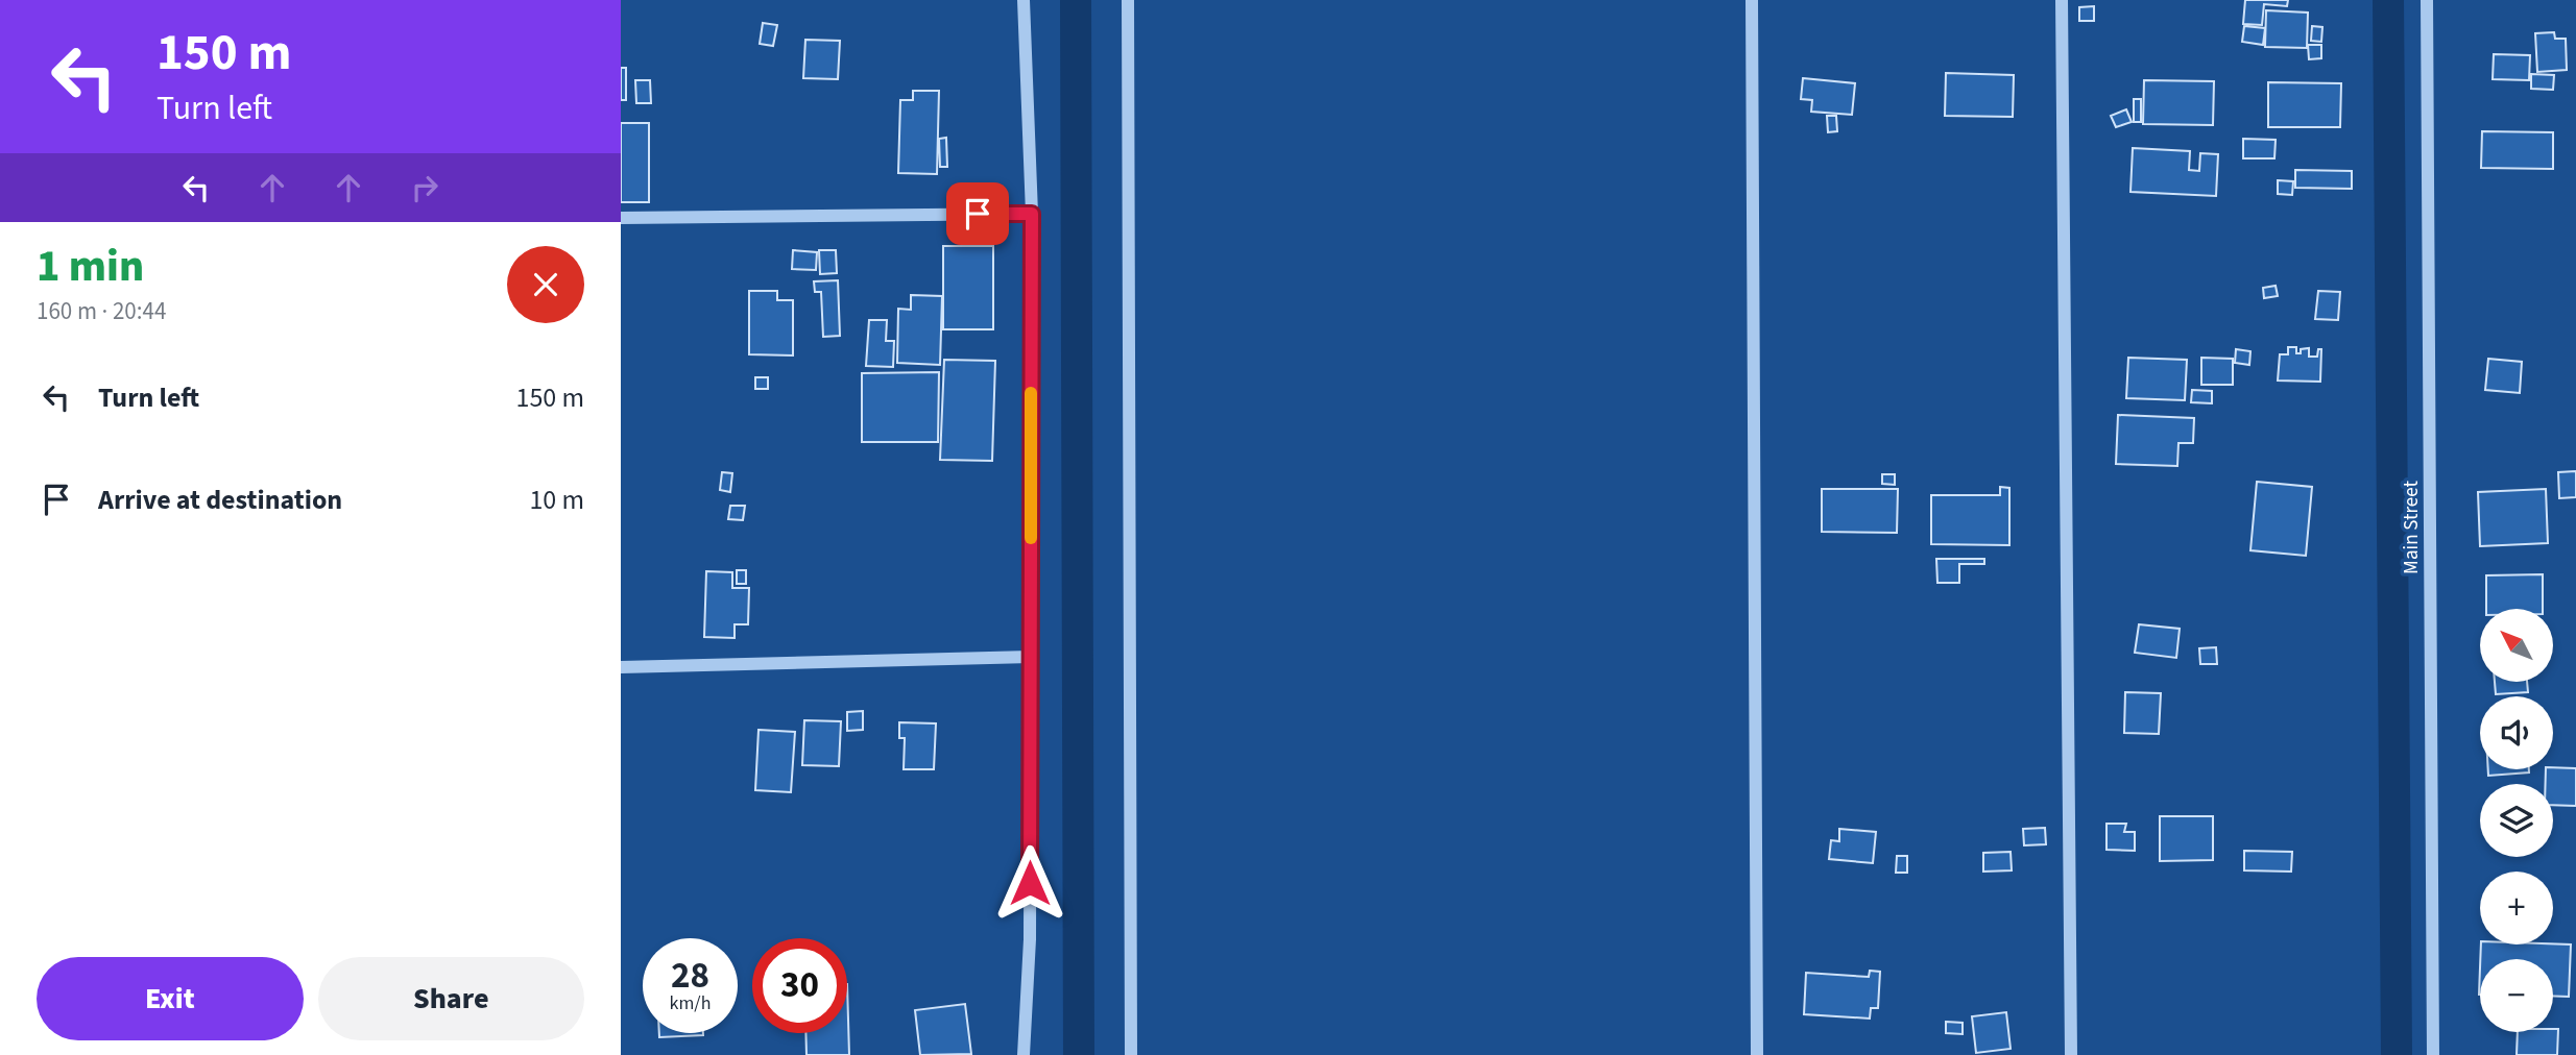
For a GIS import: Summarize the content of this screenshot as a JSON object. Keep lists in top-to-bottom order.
{
  "streets": {
    "street": ["Main Street"]
  },
  "north": "top left",
  "page": {
    "turn": ["150 m", "Turn left"],
    "heading": ["1 min", "160 m · 20:44"],
    "list": [
      {
        "name": "Turn left",
        "value": "150 m"
      },
      {
        "name": "Arrive at destination",
        "value": "10 m"
      }
    ],
    "map_buttons": ["+", "−"],
    "speed": "28 km/h",
    "limit": "30",
    "buttons": ["Exit", "Share"]
  }
}
